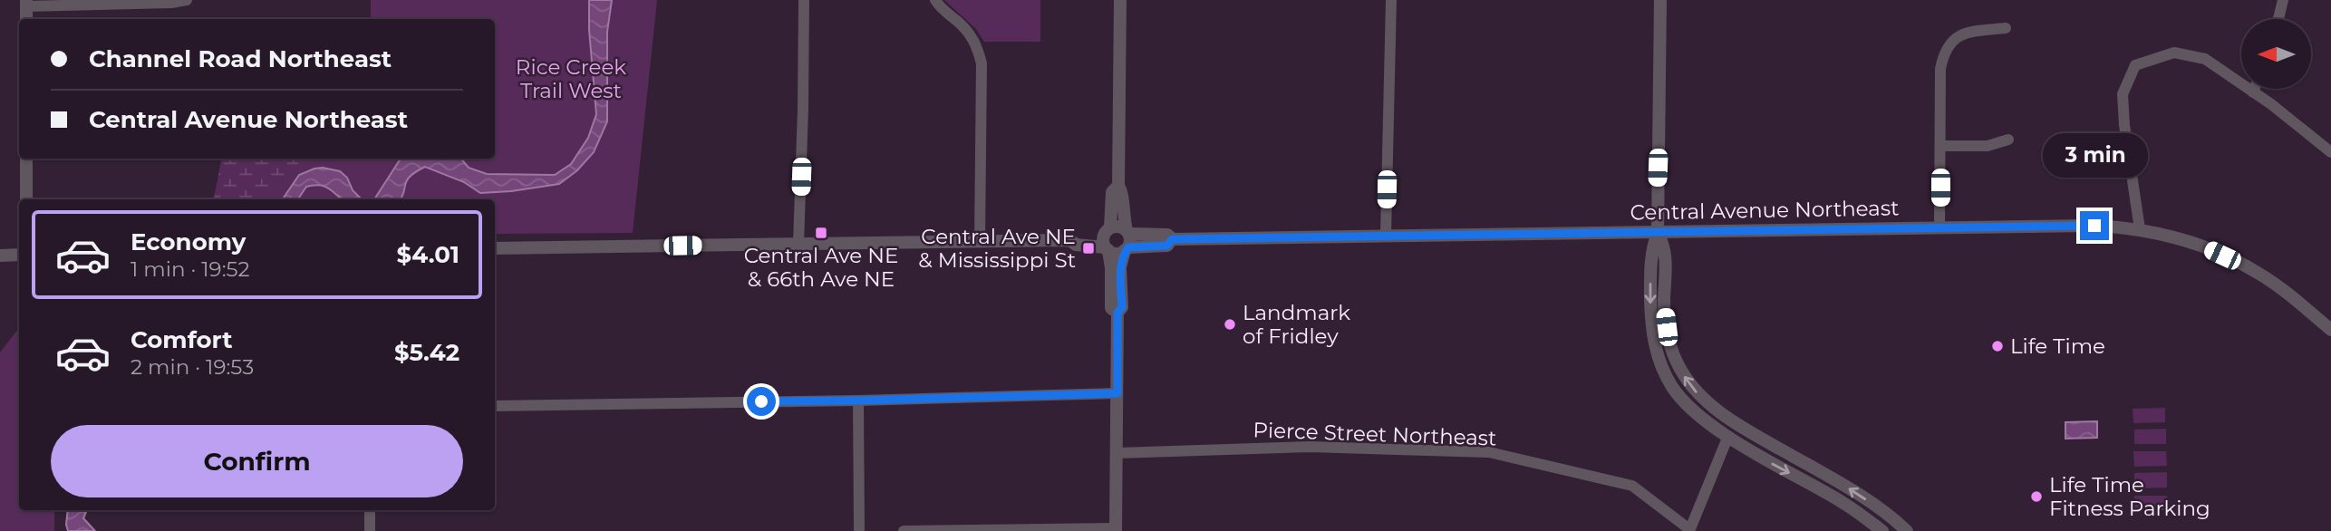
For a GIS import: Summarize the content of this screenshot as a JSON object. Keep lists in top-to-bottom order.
{
  "streets": {
    "street": ["Central Avenue Northeast", "Pierce Street Northeast"]
  },
  "parks": ["Rice Creek Trail West"],
  "places": {
    "transit": ["Central Ave NE & 66th Ave NE", "Central Ave NE & Mississippi St"],
    "other": ["Landmark of Fridley", "Life Time", "Life Time Fitness Parking"]
  },
  "north": "left",
  "page": {
    "banner": ["Channel Road Northeast", "Central Avenue Northeast"],
    "bubble": "3 min",
    "list": [
      {
        "name": "Economy",
        "note": "1 min · 19:52",
        "value": "$4.01"
      },
      {
        "name": "Comfort",
        "note": "2 min · 19:53",
        "value": "$5.42"
      }
    ],
    "buttons": "Confirm"
  }
}
